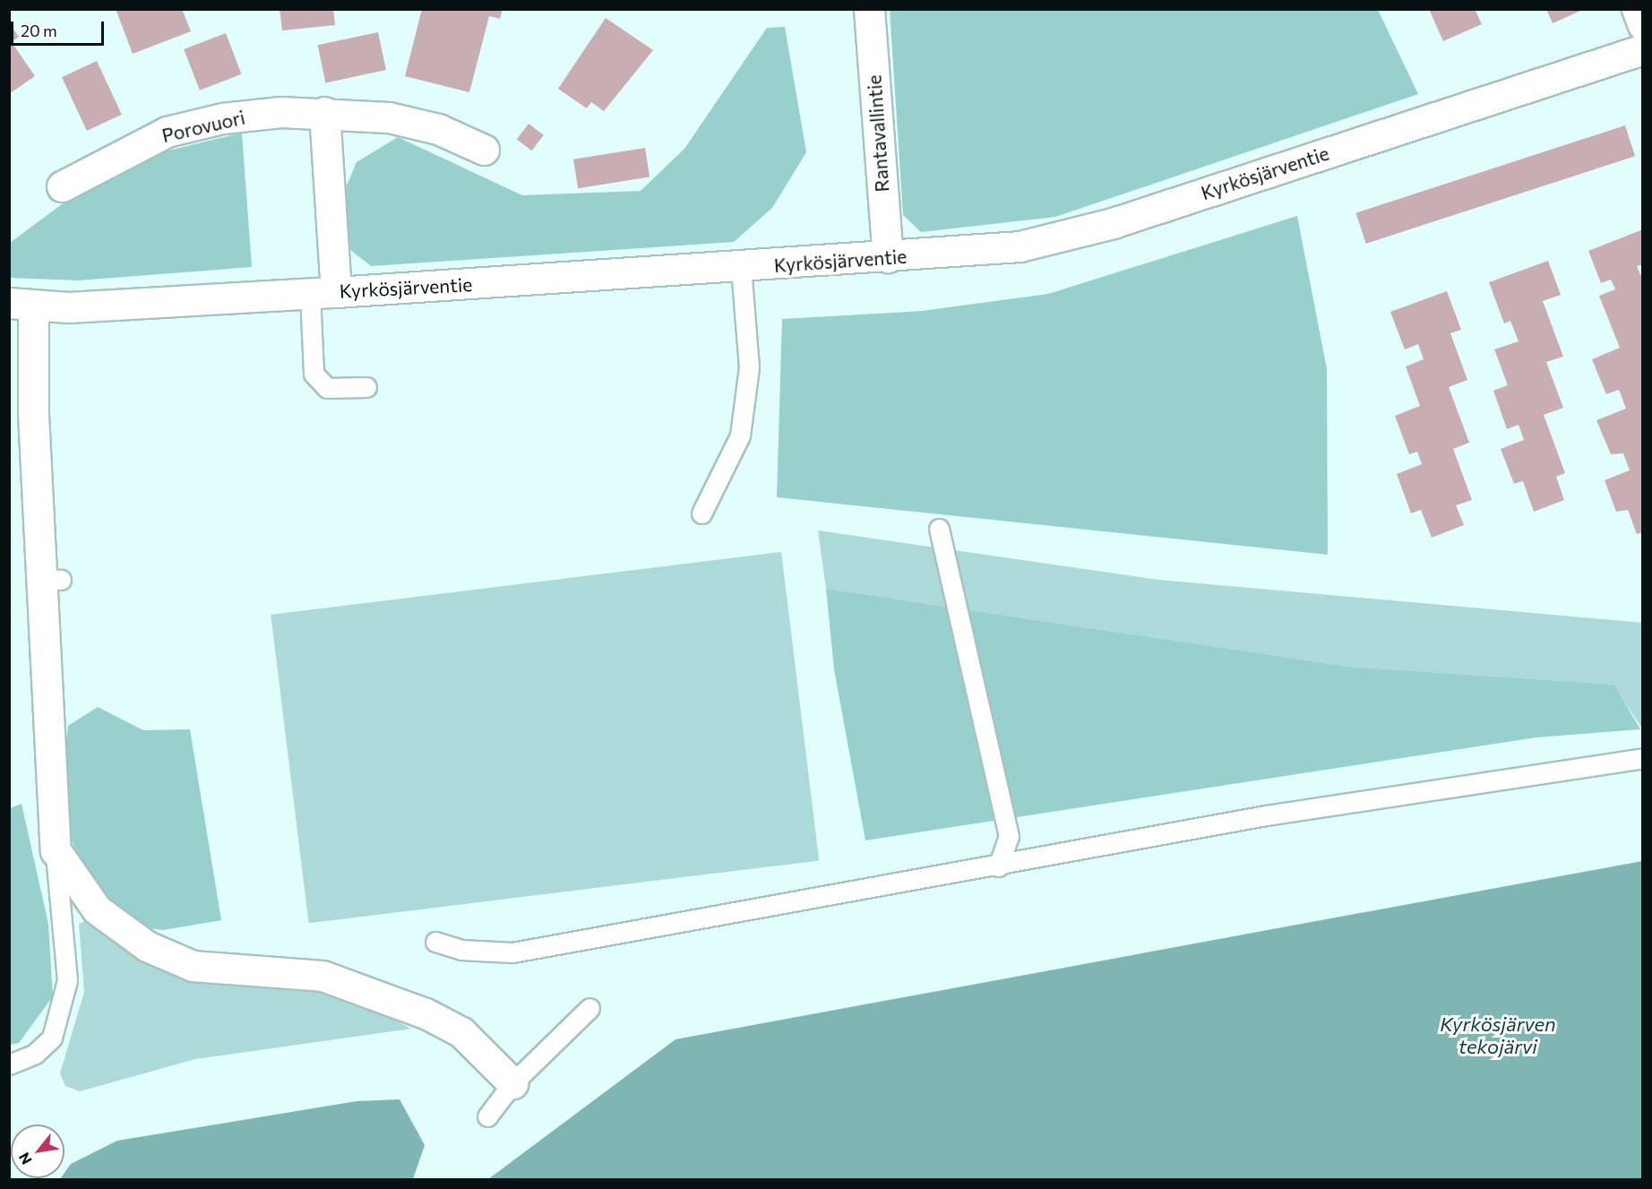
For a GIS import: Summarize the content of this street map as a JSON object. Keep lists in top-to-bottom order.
{
  "streets": {
    "street": ["Porovuori", "Rantavallintie", "Kyrkösjärventie"]
  },
  "crossings": [
    ["Rantavallintie", "Kyrkösjärventie"]
  ],
  "water": ["Kyrkösjärven tekojärvi"],
  "scale_bar": "20 m",
  "north": "bottom left"
}
